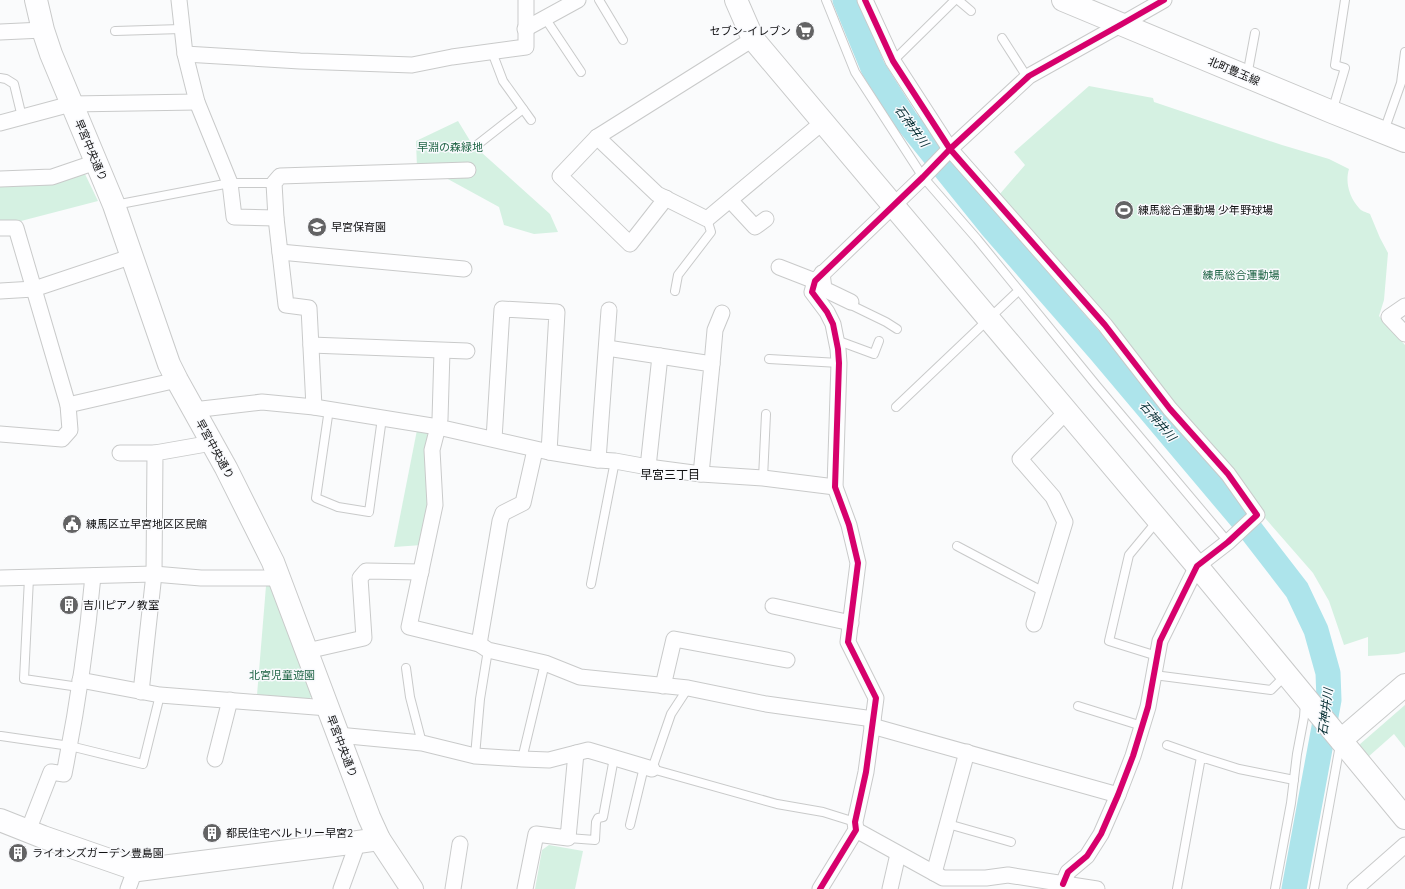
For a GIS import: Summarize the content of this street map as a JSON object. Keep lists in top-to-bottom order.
{
  "streets": {
    "street": ["北町豊玉線", "早宮中央通り"]
  },
  "districts": ["早宮三丁目"],
  "water": ["石神井川"],
  "parks": ["早淵の森緑地", "練馬総合運動場", "北宮児童遊園"],
  "places": {
    "supermarket": ["セブン-イレブン"],
    "sports": ["練馬総合運動場 少年野球場"],
    "school or university": ["早宮保育園"],
    "public building": ["練馬区立早宮地区区民館"],
    "building": ["吉川ピアノ教室", "都民住宅ベルトリー早宮2", "ライオンズガーデン豊島園"]
  }
}
